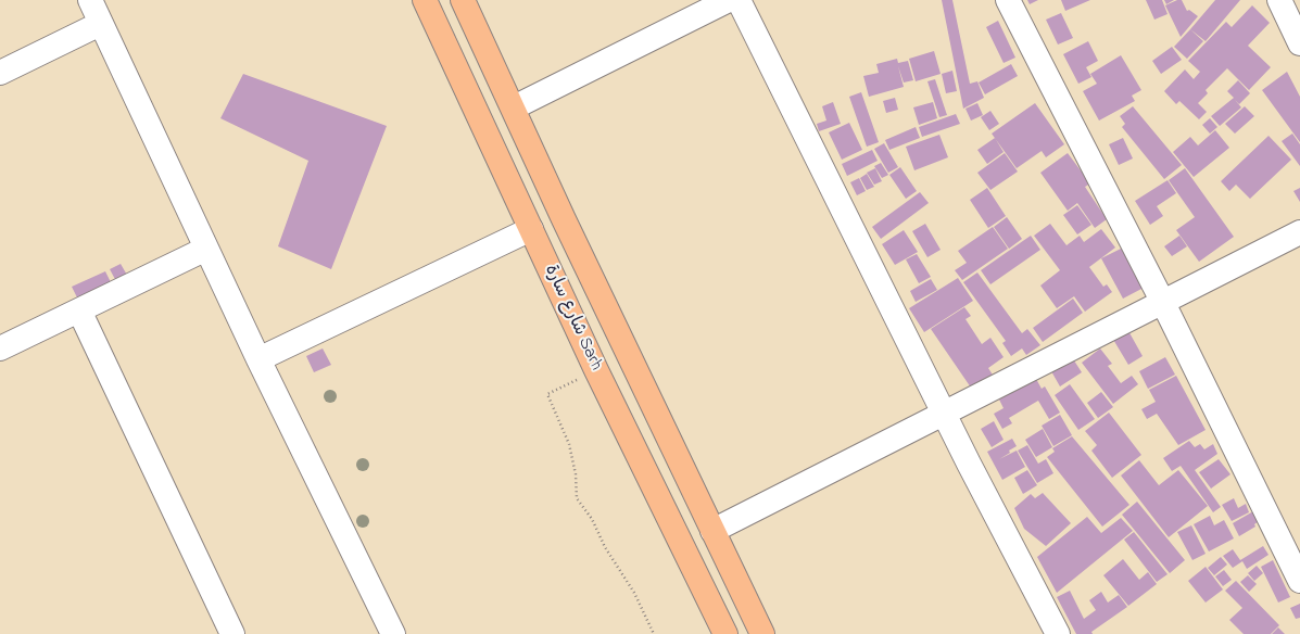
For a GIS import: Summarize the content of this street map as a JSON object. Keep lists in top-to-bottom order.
{
  "streets": {
    "highway": ["شارع سارة Sarh"]
  }
}
